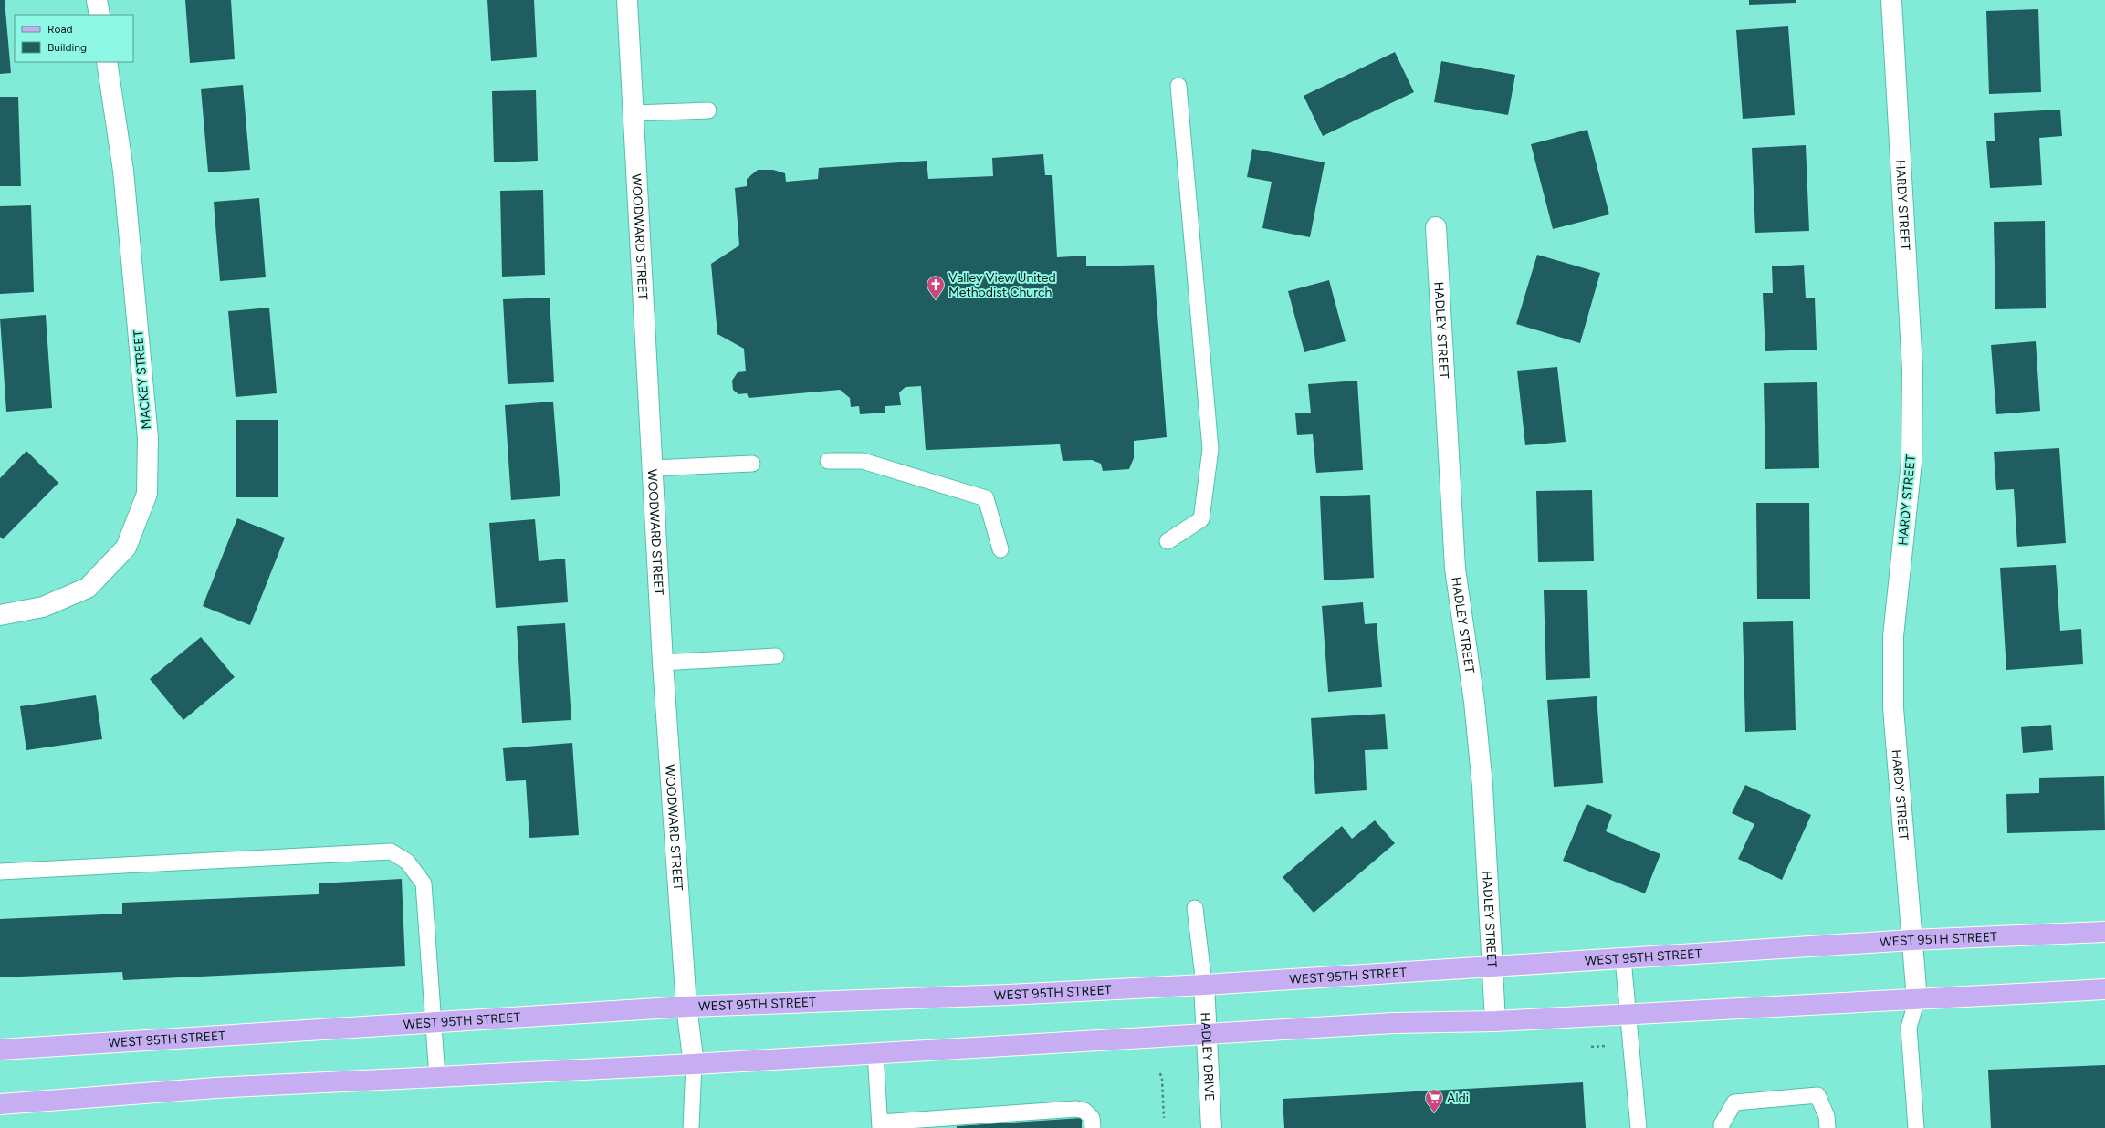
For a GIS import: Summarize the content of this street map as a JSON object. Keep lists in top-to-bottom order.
{
  "streets": {
    "main road": ["WEST 95TH STREET"],
    "street": [
      "HARDY STREET",
      "WOODWARD STREET",
      "HADLEY STREET",
      "MACKEY STREET",
      "HADLEY DRIVE"
    ]
  },
  "crossings": [
    ["HARDY STREET", "WEST 95TH STREET"],
    ["WOODWARD STREET", "WEST 95TH STREET"],
    ["HADLEY STREET", "WEST 95TH STREET"],
    ["WEST 95TH STREET", "HADLEY DRIVE"]
  ],
  "places": {
    "church": ["Valley View United Methodist Church"],
    "supermarket": ["Aldi"]
  },
  "legend": ["Road", "Building"]
}
